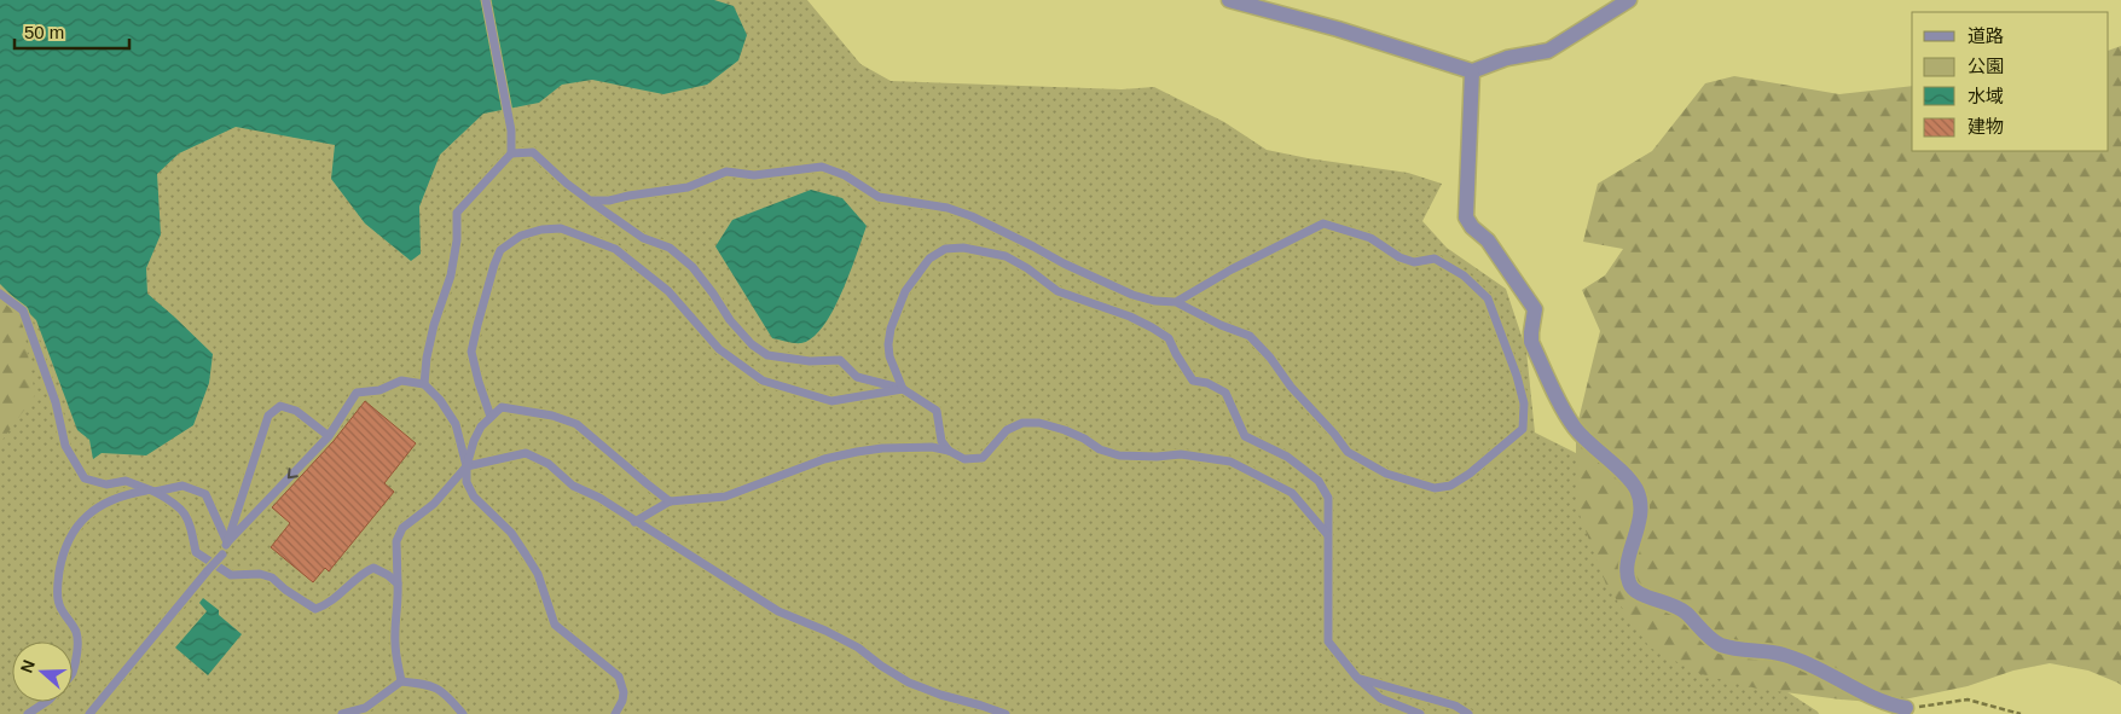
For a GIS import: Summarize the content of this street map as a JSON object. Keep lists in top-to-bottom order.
{
  "legend": [
    "道路",
    "公園",
    "水域",
    "建物"
  ],
  "scale_bar": "50 m",
  "north": "left"
}
